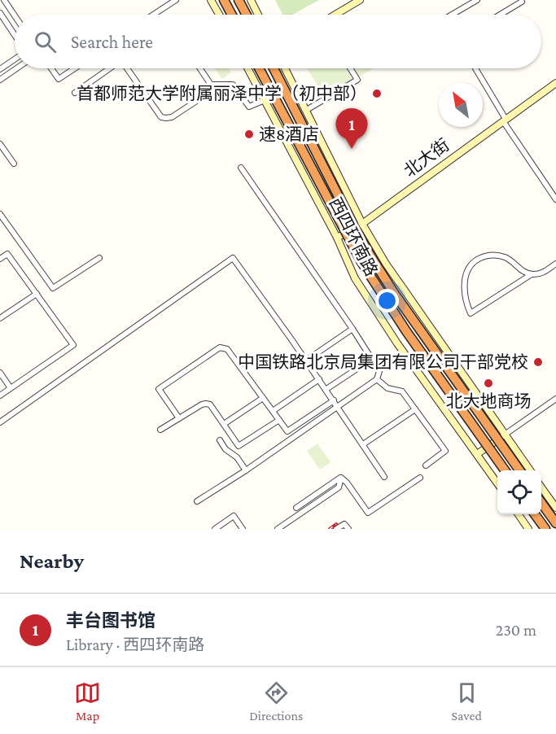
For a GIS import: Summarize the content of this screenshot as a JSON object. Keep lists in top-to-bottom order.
{
  "streets": {
    "highway": ["西四环南路"],
    "street": ["北大街"]
  },
  "crossings": [
    ["北大街", "西四环南路"]
  ],
  "places": [
    "首都师范大学附属丽泽中学（初中部）",
    "速8酒店",
    "中国铁路北京局集团有限公司干部党校",
    "北大地商场"
  ],
  "north": "top left",
  "page": {
    "search": "Search here",
    "pins": "1",
    "heading": "Nearby",
    "list": [
      {
        "mark": "1",
        "name": "丰台图书馆",
        "note": "Library · 西四环南路",
        "value": "230 m"
      }
    ],
    "nav": ["Map", "Directions", "Saved"]
  }
}
